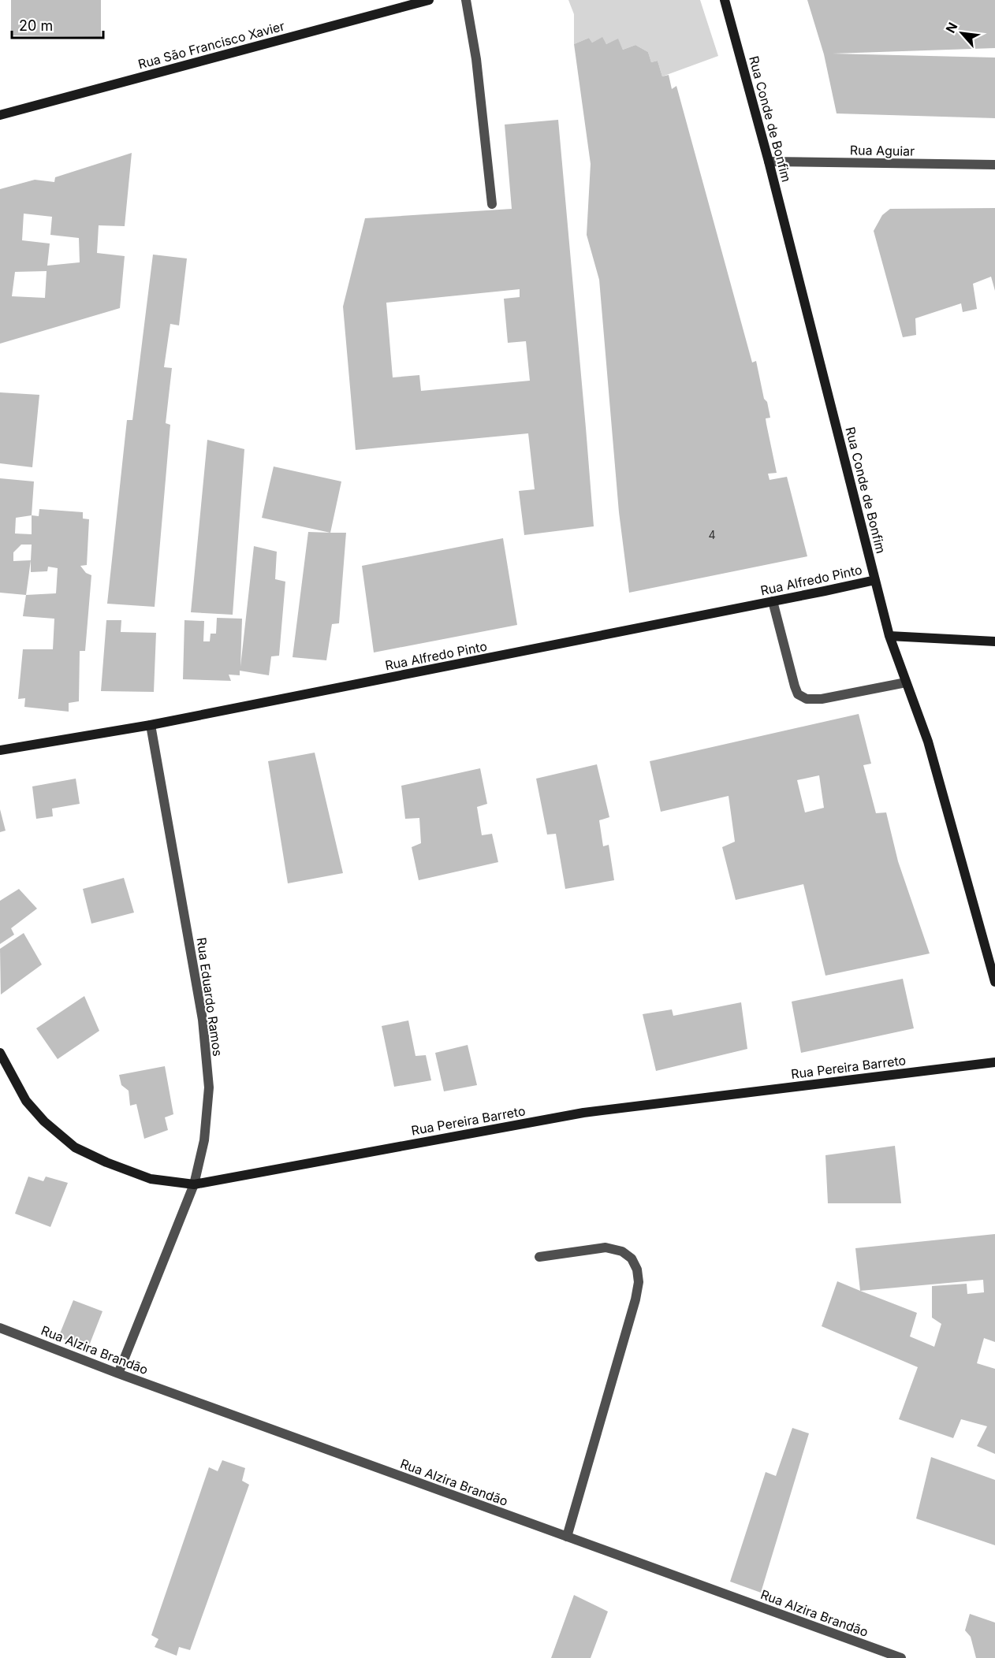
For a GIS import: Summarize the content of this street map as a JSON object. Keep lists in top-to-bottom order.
{
  "streets": {
    "street": [
      "Rua São Francisco Xavier",
      "Rua Conde de Bonfim",
      "Rua Aguiar",
      "Rua Alfredo Pinto",
      "Rua Eduardo Ramos",
      "Rua Pereira Barreto",
      "Rua Alzira Brandão"
    ]
  },
  "crossings": [
    ["Rua Conde de Bonfim", "Rua Aguiar"],
    ["Rua Conde de Bonfim", "Rua Alfredo Pinto"],
    ["Rua Alfredo Pinto", "Rua Eduardo Ramos"],
    ["Rua Eduardo Ramos", "Rua Pereira Barreto"],
    ["Rua Eduardo Ramos", "Rua Alzira Brandão"]
  ],
  "house_numbers": ["4"],
  "scale_bar": "20 m",
  "north": "top left"
}
